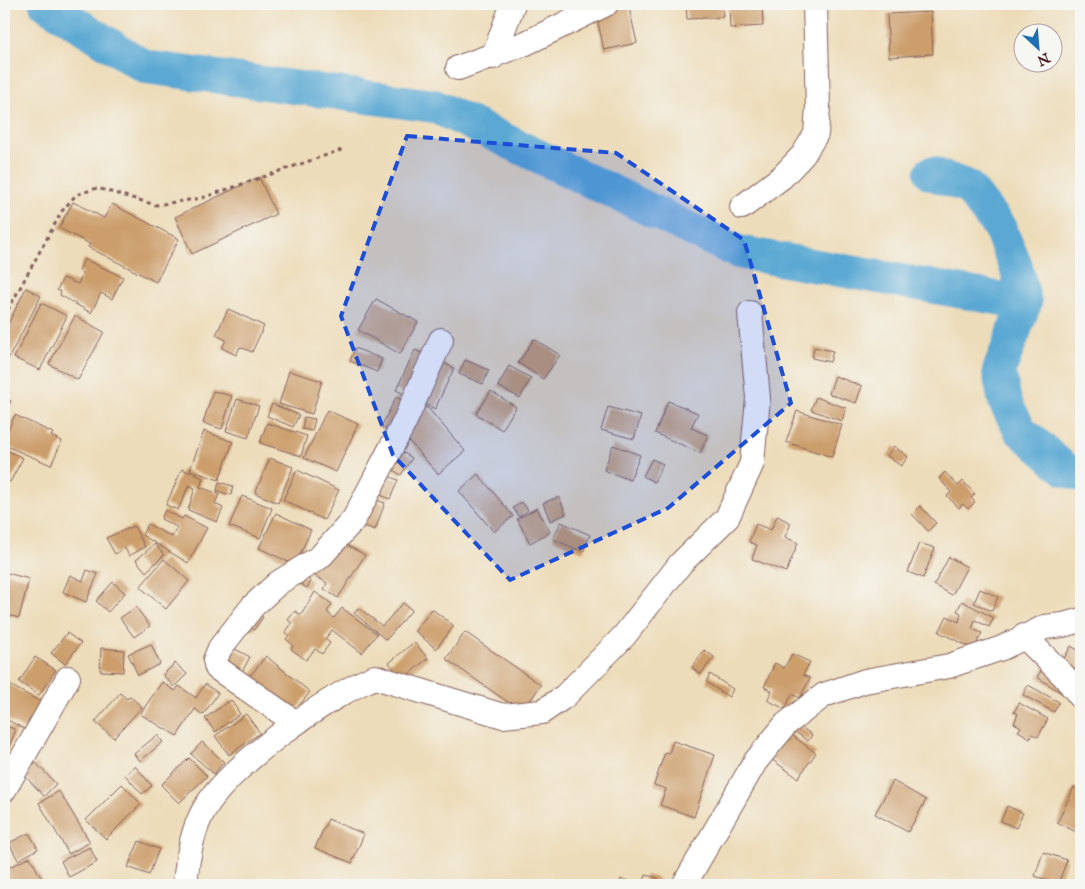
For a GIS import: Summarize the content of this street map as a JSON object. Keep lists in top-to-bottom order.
{
  "north": "bottom right"
}
